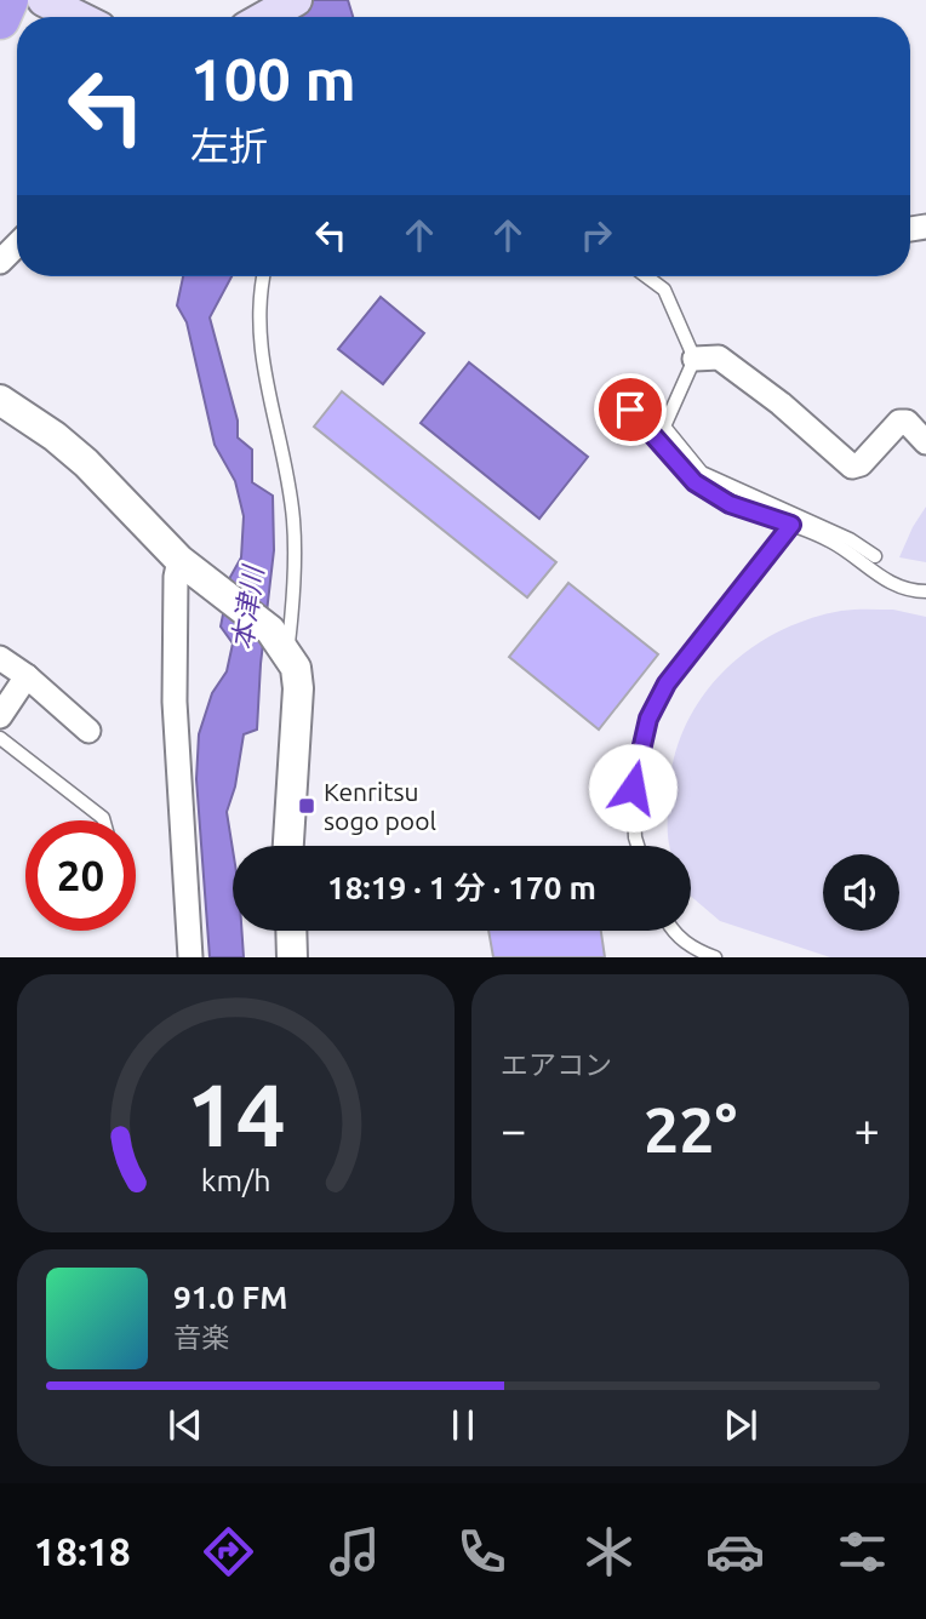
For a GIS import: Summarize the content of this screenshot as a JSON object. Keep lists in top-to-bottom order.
{
  "water": ["本津川"],
  "places": {
    "transit": ["Kenritsu sogo pool"]
  },
  "page": {
    "turn": ["100 m", "左折"],
    "limit": "20",
    "trip": "18:19 · 1 分 · 170 m",
    "tile": "エアコン",
    "heat": ["−", "22°", "+"],
    "song": ["91.0 FM", "音楽"],
    "tabs": "18:18",
    "gauge": ["14", "km/h"]
  }
}
